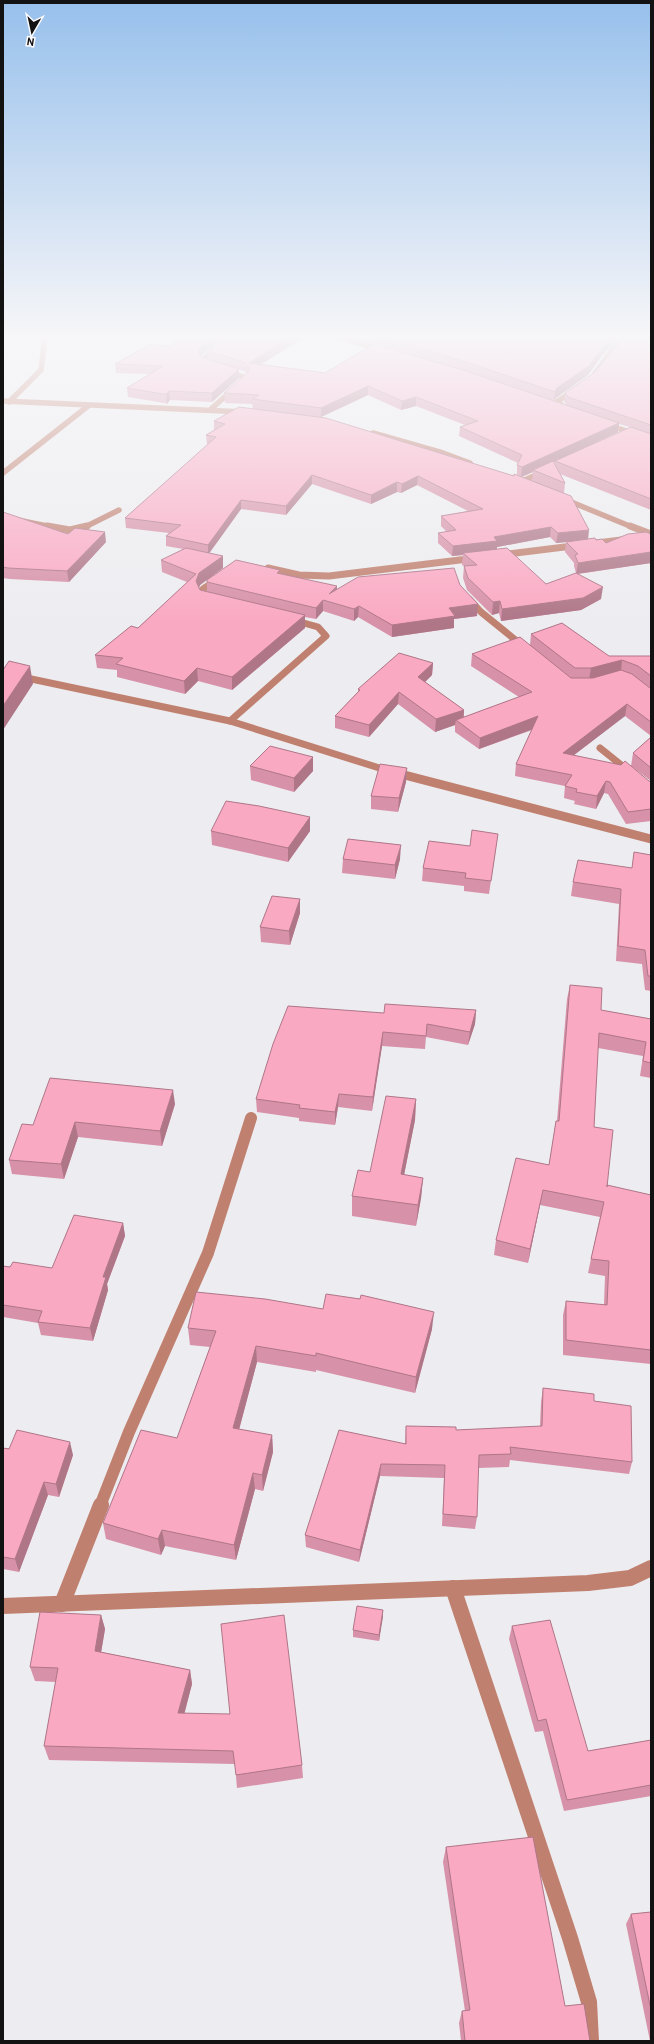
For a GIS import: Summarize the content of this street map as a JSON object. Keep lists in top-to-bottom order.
{
  "north": "bottom"
}
